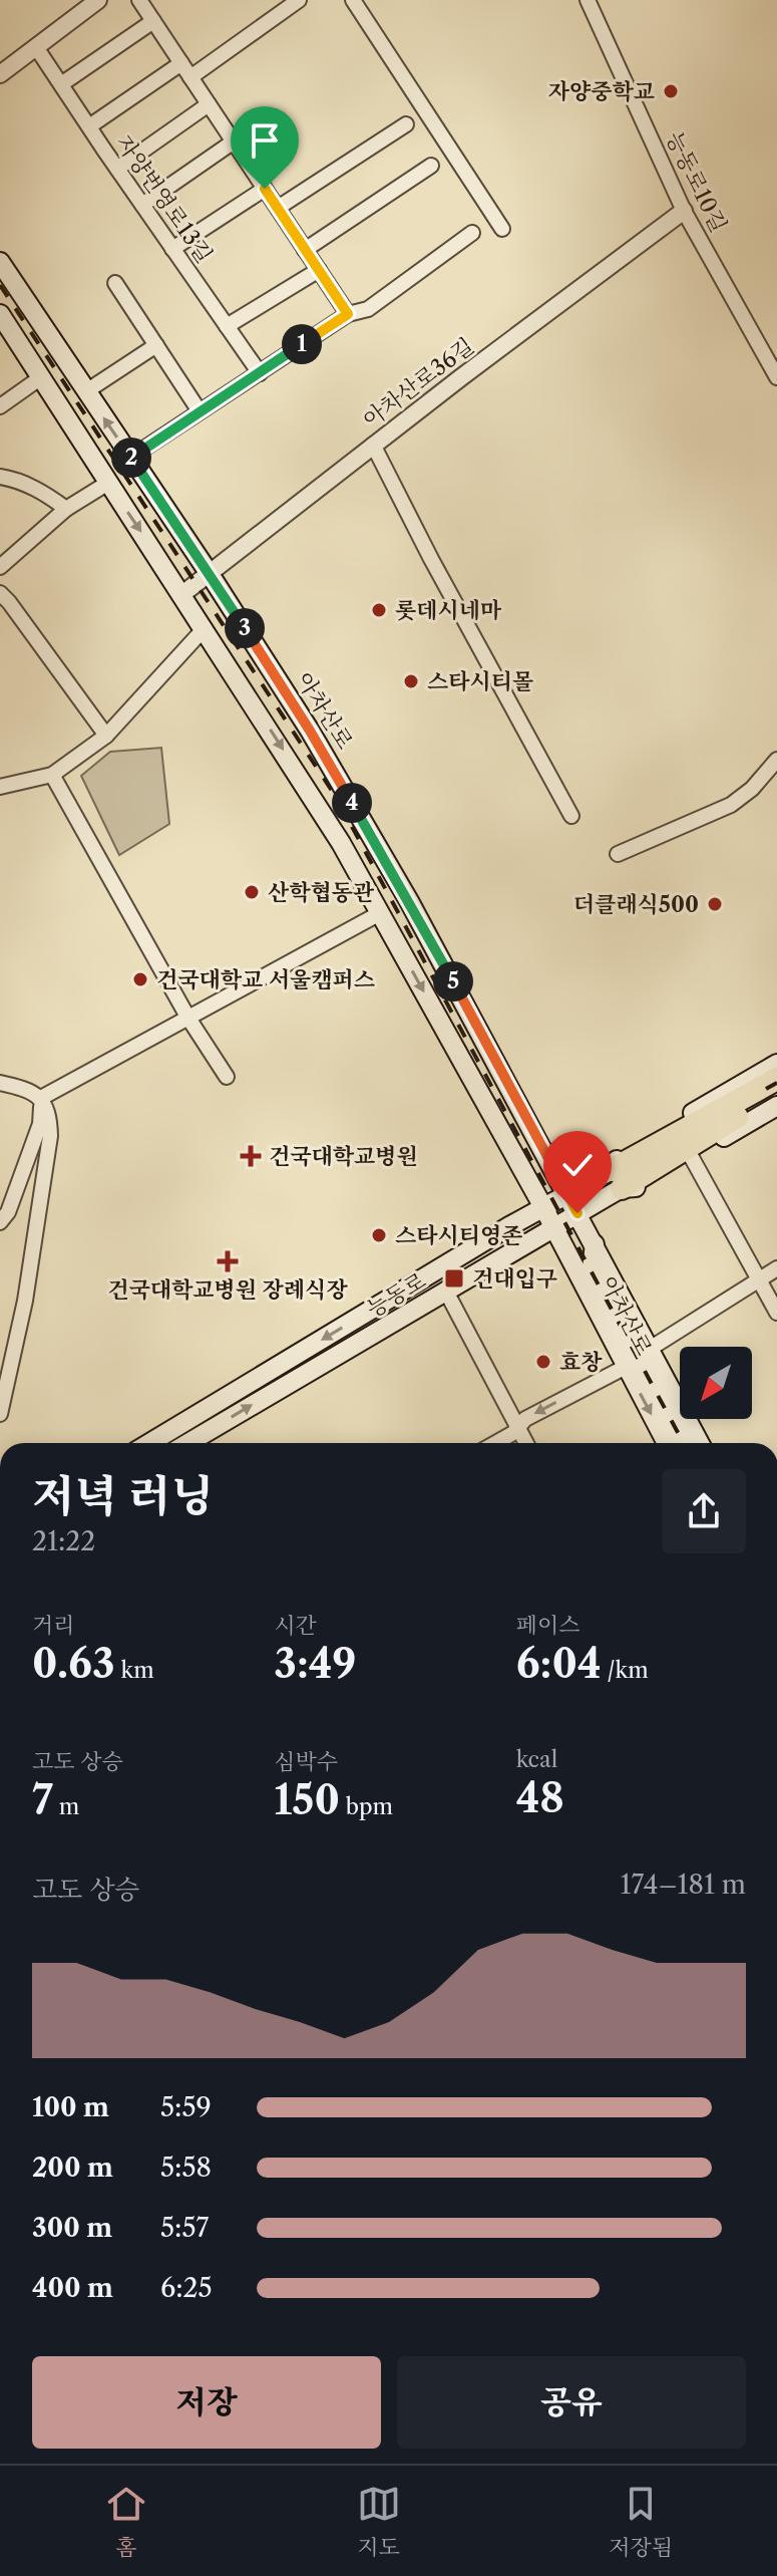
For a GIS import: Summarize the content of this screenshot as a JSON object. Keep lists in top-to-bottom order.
{
  "streets": {
    "highway": ["능동로"],
    "main road": ["아차산로"],
    "street": ["능동로10길", "자양번영로13길", "아차산로36길"]
  },
  "crossings": [
    ["능동로10길", "아차산로36길"],
    ["아차산로36길", "아차산로"],
    ["아차산로", "능동로"]
  ],
  "places": {
    "other": [
      "자양중학교",
      "롯데시네마",
      "스타시티몰",
      "산학협동관",
      "더클래식500",
      "건국대학교 서울캠퍼스",
      "스타시티영존",
      "효창"
    ],
    "health": ["건국대학교병원", "건국대학교병원 장례식장"],
    "transit": ["건대입구"]
  },
  "north": "bottom left",
  "page": {
    "pins": [
      "1",
      "2",
      "3",
      "4",
      "5"
    ],
    "heading": ["저녁 러닝", "21:22"],
    "stats": [
      ["거리", "0.63 km"],
      ["시간", "3:49"],
      ["페이스", "6:04 /km"],
      ["고도 상승", "7 m"],
      ["심박수", "150 bpm"],
      ["kcal", "48"]
    ],
    "chart": ["고도 상승", "174–181 m"],
    "list": [
      {
        "name": "100 m",
        "note": "5:59"
      },
      {
        "name": "200 m",
        "note": "5:58"
      },
      {
        "name": "300 m",
        "note": "5:57"
      },
      {
        "name": "400 m",
        "note": "6:25"
      }
    ],
    "buttons": ["저장", "공유"],
    "tabs": ["홈", "지도", "저장됨"]
  }
}
